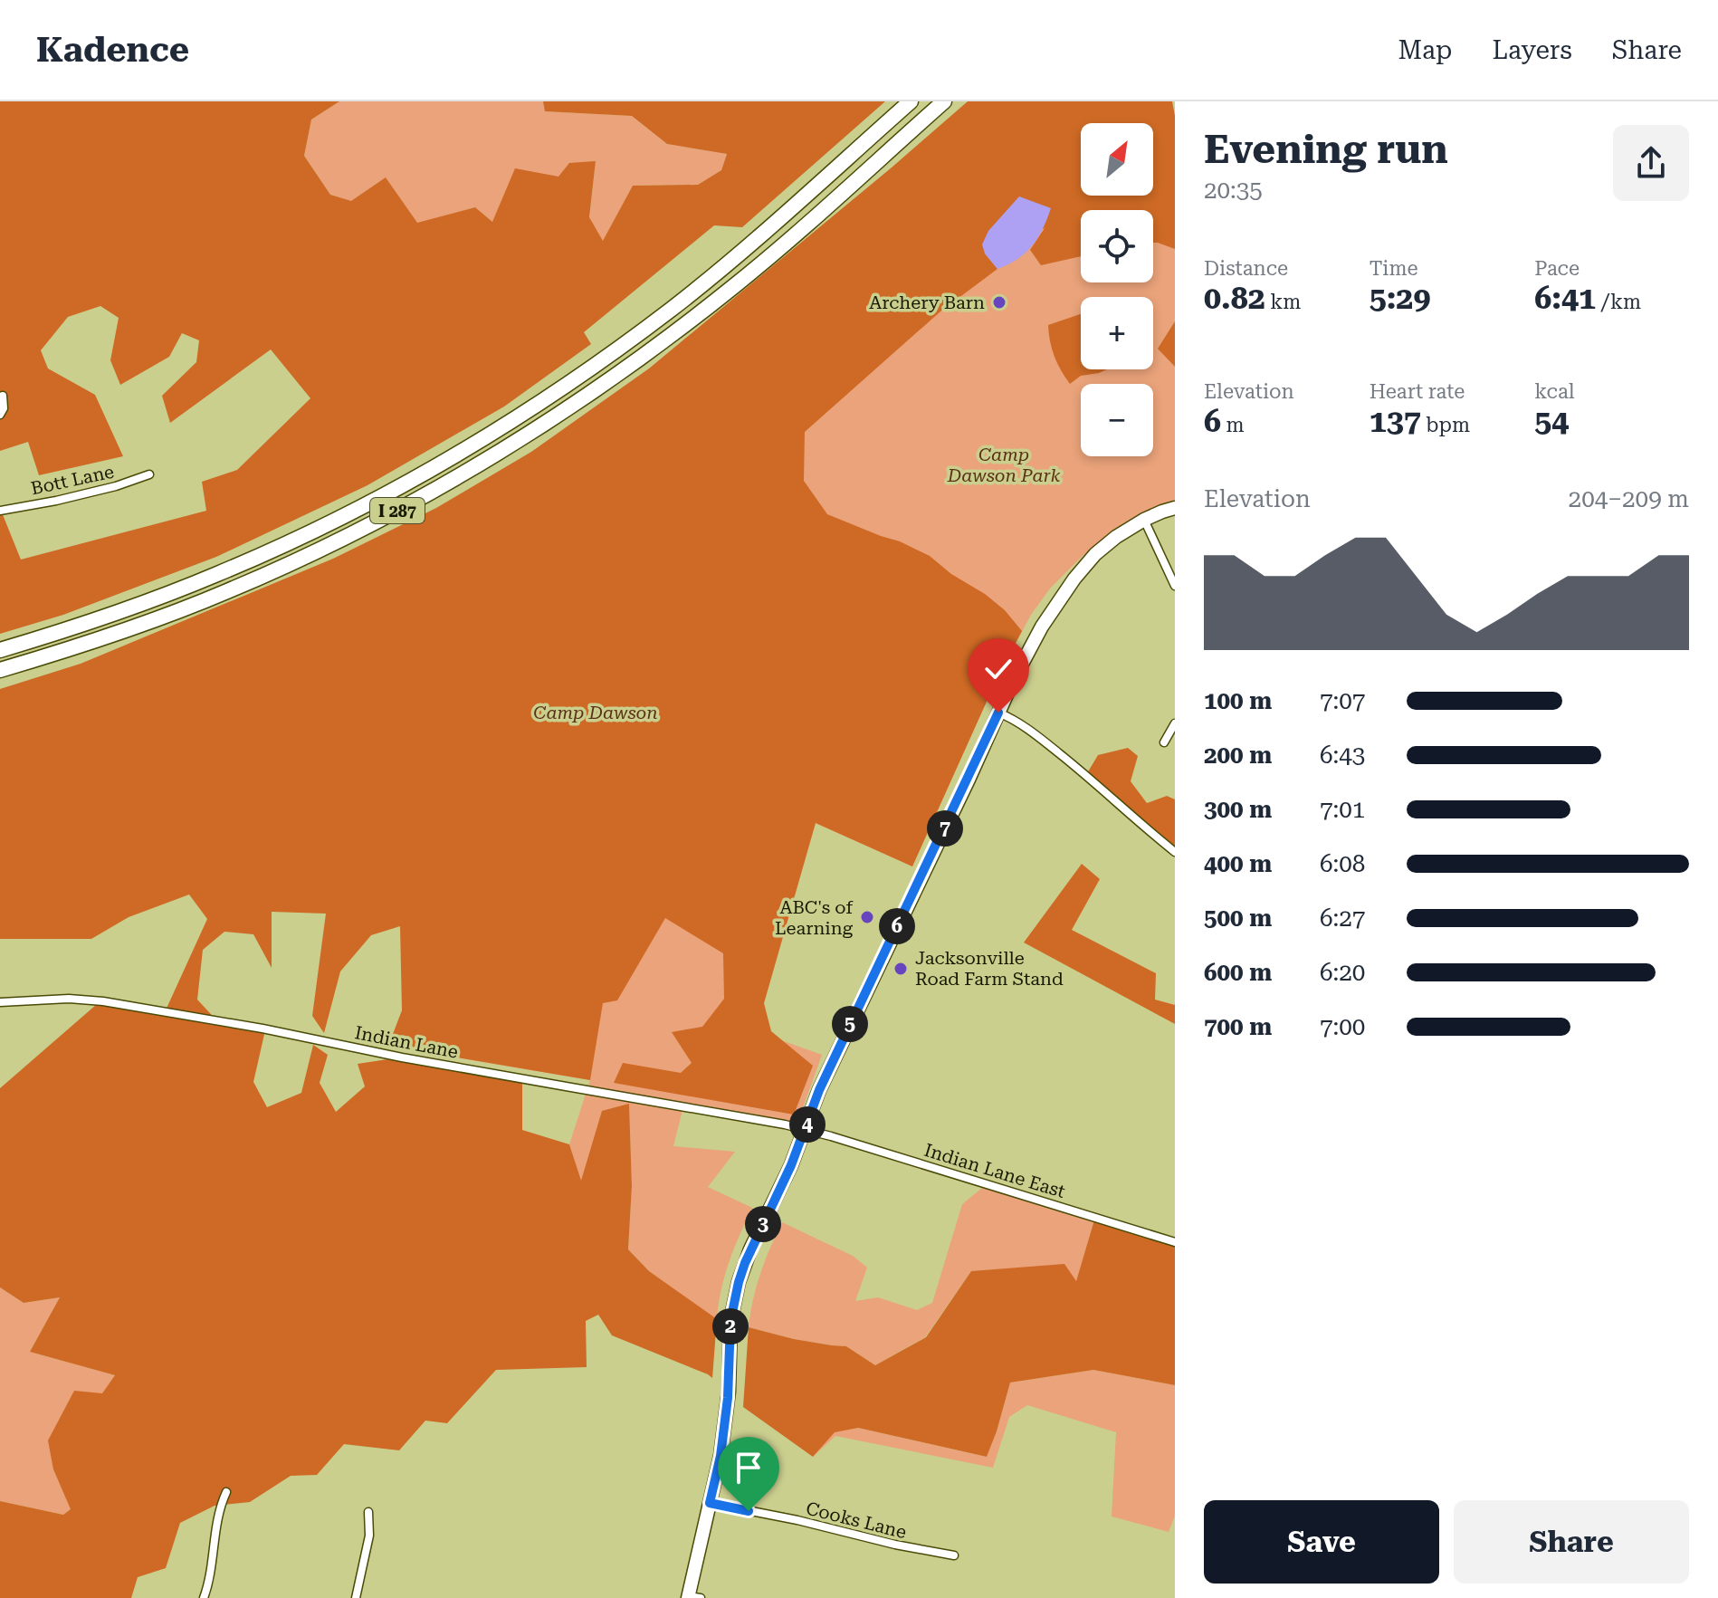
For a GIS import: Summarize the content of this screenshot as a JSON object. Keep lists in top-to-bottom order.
{
  "streets": {
    "highway": ["I 287"],
    "street": [
      "Bott Lane",
      "Indian Lane",
      "Indian Lane East",
      "Cooks Lane"
    ]
  },
  "crossings": [
    ["Indian Lane", "Indian Lane East"]
  ],
  "parks": ["Camp Dawson Park", "Camp Dawson"],
  "places": ["Archery Barn", "ABC's of Learning", "Jacksonville Road Farm Stand"],
  "north": "top right",
  "page": {
    "header": "Kadence",
    "nav": ["Map", "Layers", "Share"],
    "heading": ["Evening run", "20:35"],
    "map_buttons": ["+", "−"],
    "stats": [
      ["Distance", "0.82 km"],
      ["Time", "5:29"],
      ["Pace", "6:41 /km"],
      ["Elevation", "6 m"],
      ["Heart rate", "137 bpm"],
      ["kcal", "54"]
    ],
    "chart": ["Elevation", "204–209 m"],
    "list": [
      {
        "name": "100 m",
        "note": "7:07"
      },
      {
        "name": "200 m",
        "note": "6:43"
      },
      {
        "name": "300 m",
        "note": "7:01"
      },
      {
        "name": "400 m",
        "note": "6:08"
      },
      {
        "name": "500 m",
        "note": "6:27"
      },
      {
        "name": "600 m",
        "note": "6:20"
      },
      {
        "name": "700 m",
        "note": "7:00"
      }
    ],
    "pins": [
      "7",
      "6",
      "5",
      "4",
      "3",
      "2"
    ],
    "buttons": ["Save", "Share"]
  }
}
